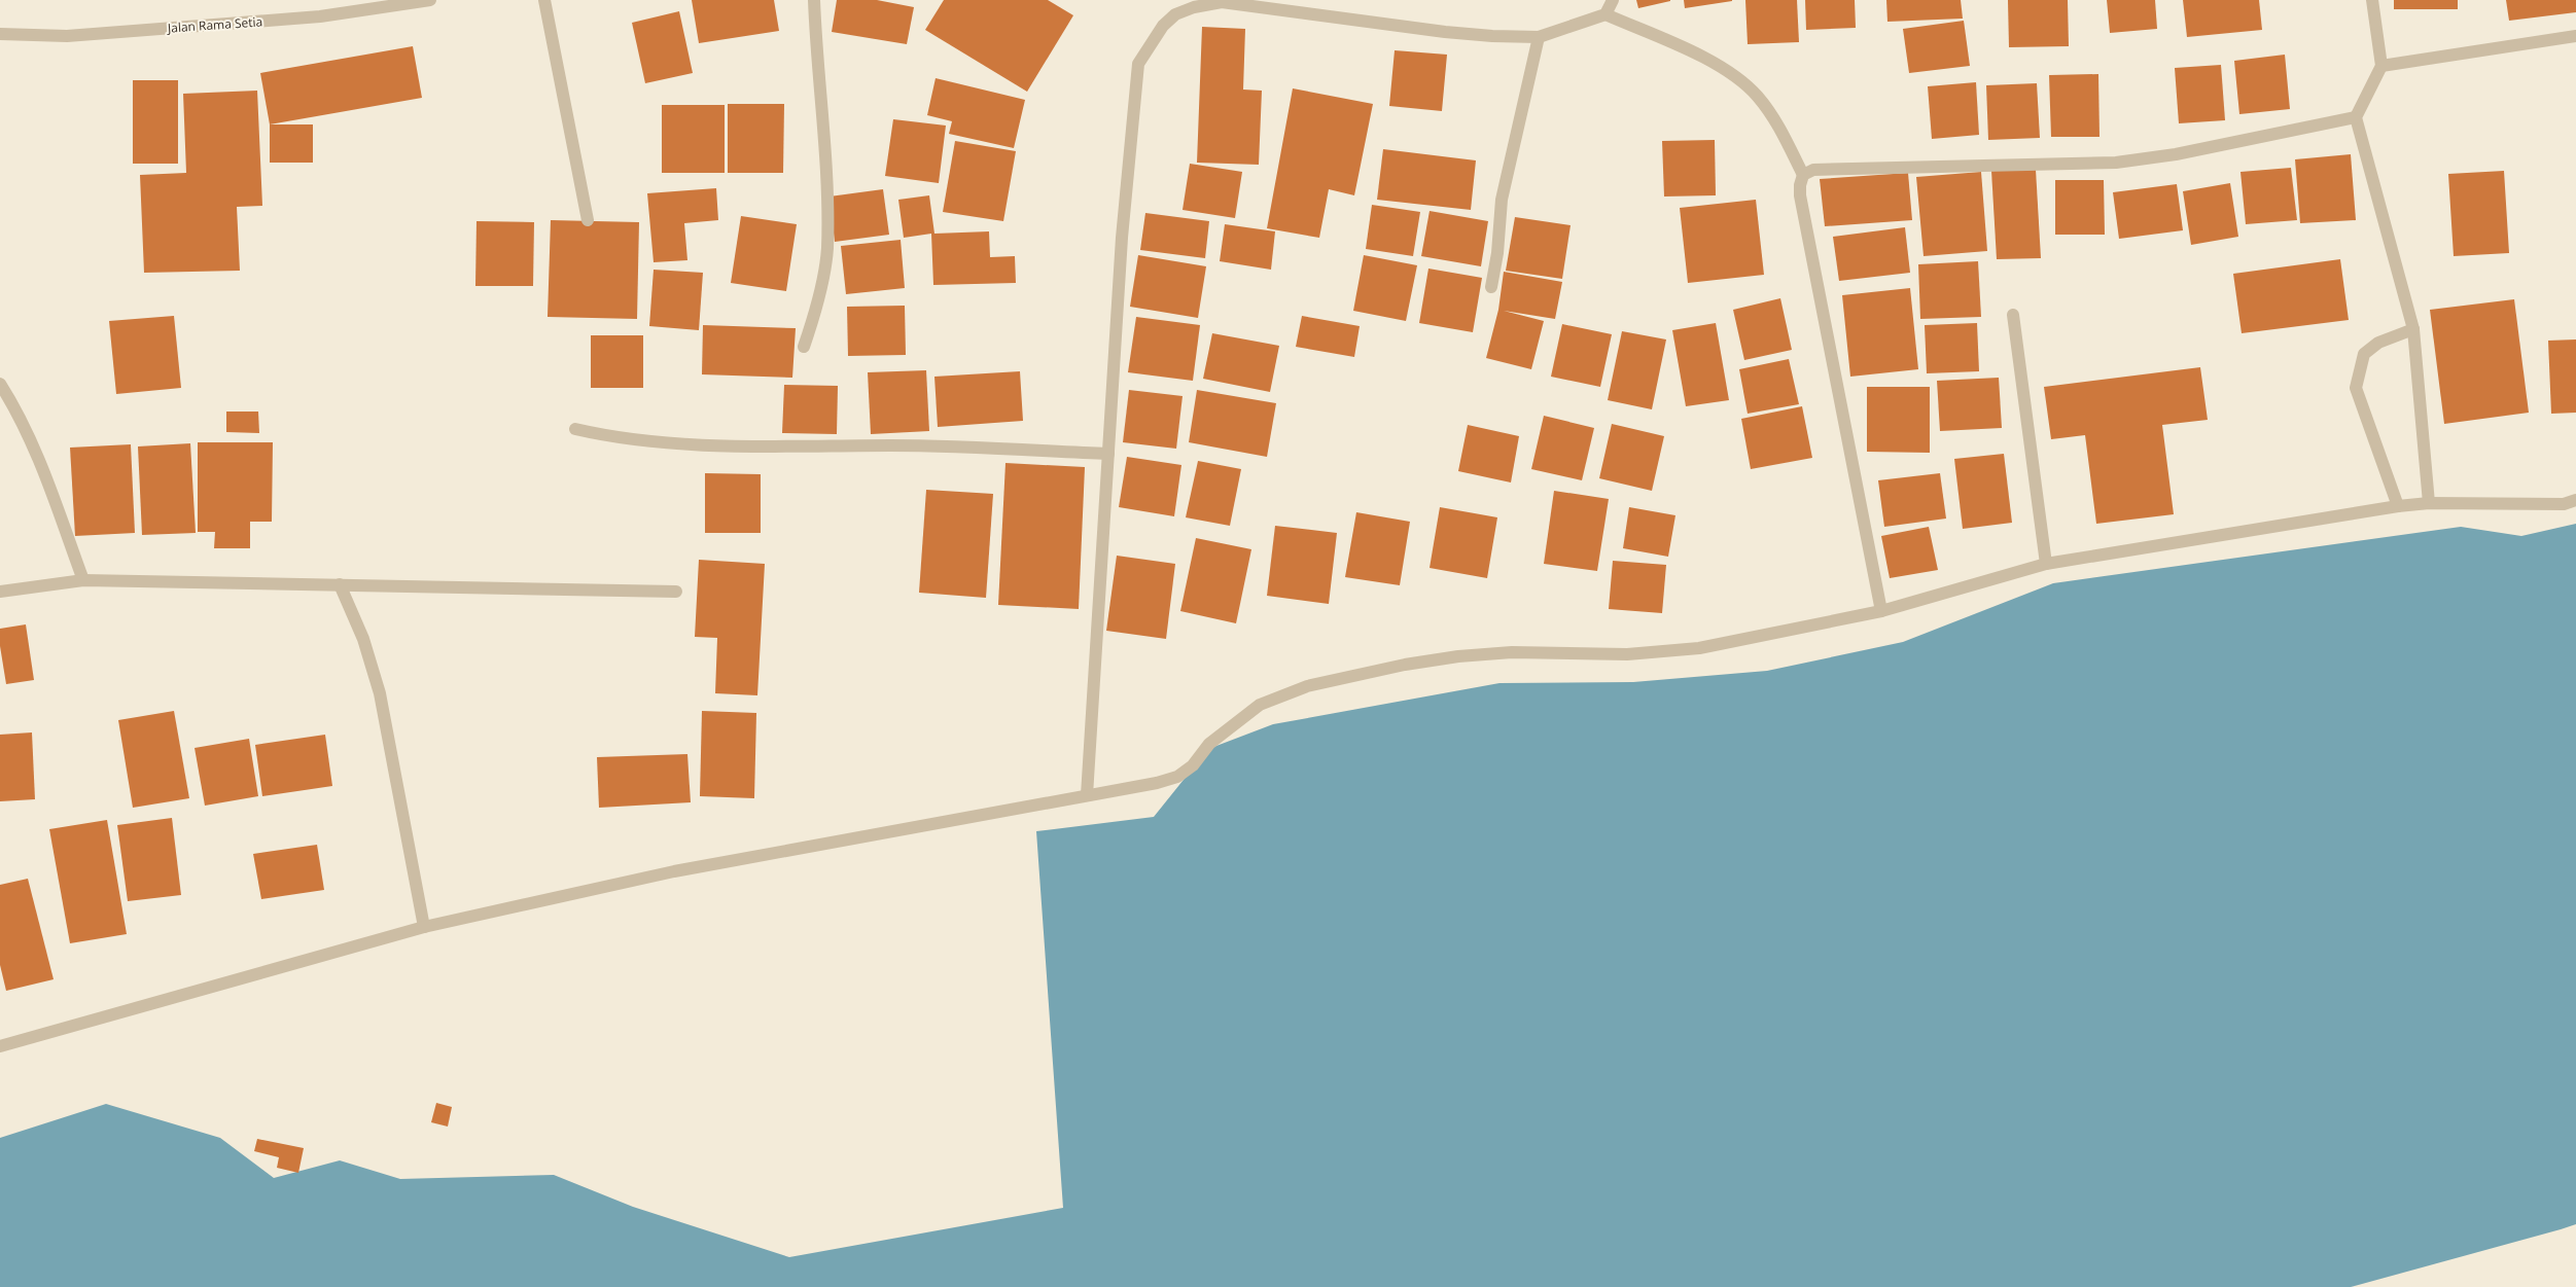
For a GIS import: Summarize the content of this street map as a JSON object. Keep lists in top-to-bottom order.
{
  "streets": {
    "street": ["Jalan Rama Setia"]
  }
}
